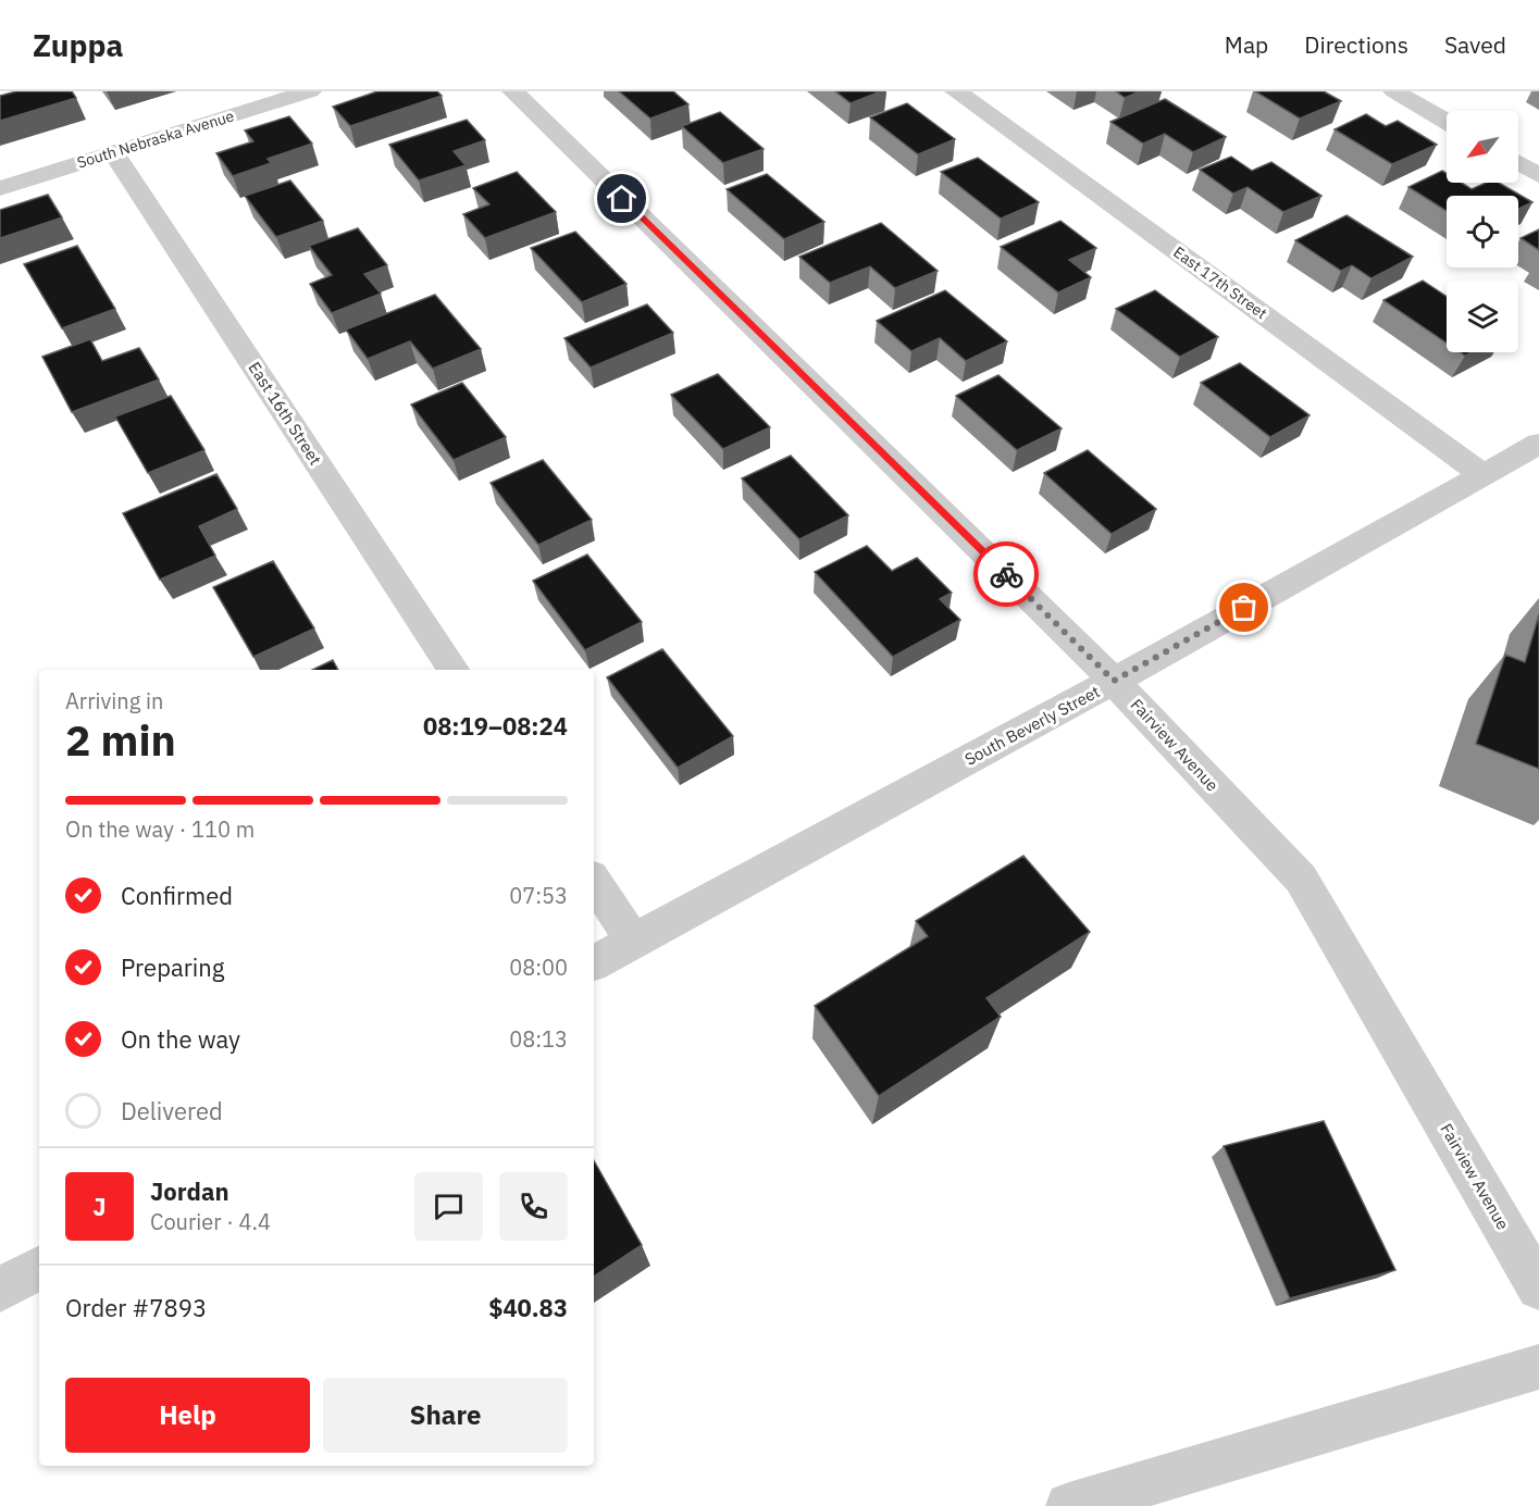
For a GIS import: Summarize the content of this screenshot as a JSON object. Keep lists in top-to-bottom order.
{
  "streets": {
    "street": [
      "South Nebraska Avenue",
      "East 17th Street",
      "East 16th Street",
      "South Beverly Street",
      "Fairview Avenue"
    ]
  },
  "crossings": [
    ["South Nebraska Avenue", "East 16th Street"],
    ["East 17th Street", "South Beverly Street"],
    ["South Beverly Street", "Fairview Avenue"]
  ],
  "north": "bottom left",
  "page": {
    "header": "Zuppa",
    "nav": ["Map", "Directions", "Saved"],
    "heading": ["2 min", "Arriving in", "08:19–08:24"],
    "panel": [
      "Jordan",
      "Courier · 4.4",
      "Order #7893",
      "$40.83"
    ],
    "bar": "On the way · 110 m",
    "list": [
      ["Confirmed", "07:53"],
      ["Preparing", "08:00"],
      ["On the way", "08:13"],
      "Delivered"
    ],
    "round": "J",
    "buttons": ["Help", "Share"]
  }
}
